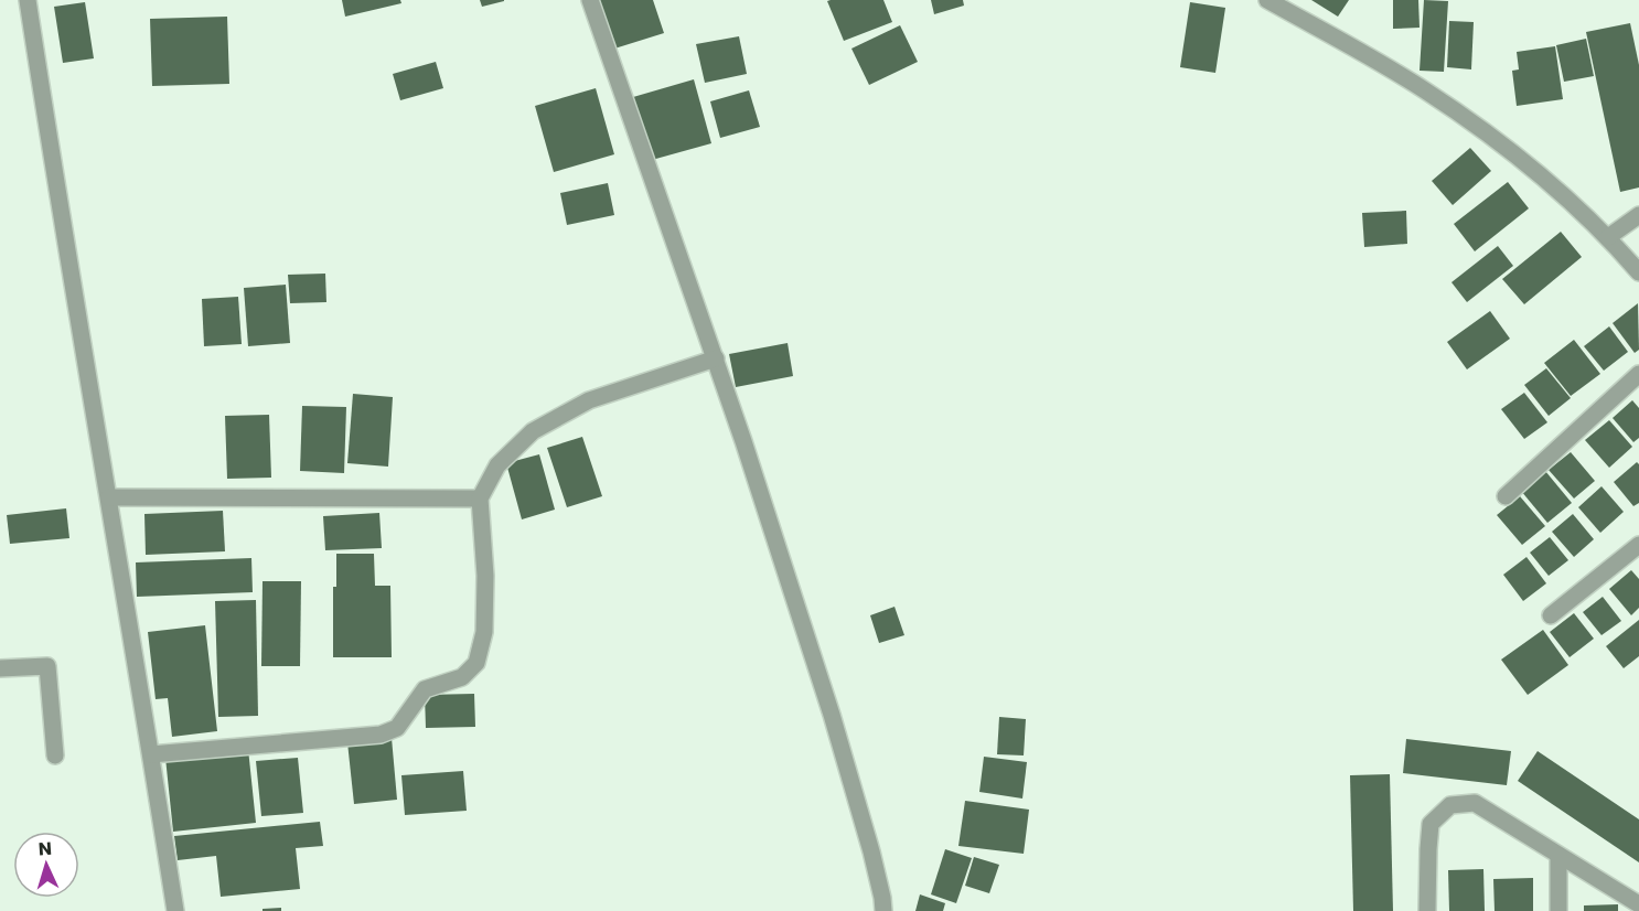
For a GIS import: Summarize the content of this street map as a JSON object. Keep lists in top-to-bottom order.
{
  "north": "top"
}
